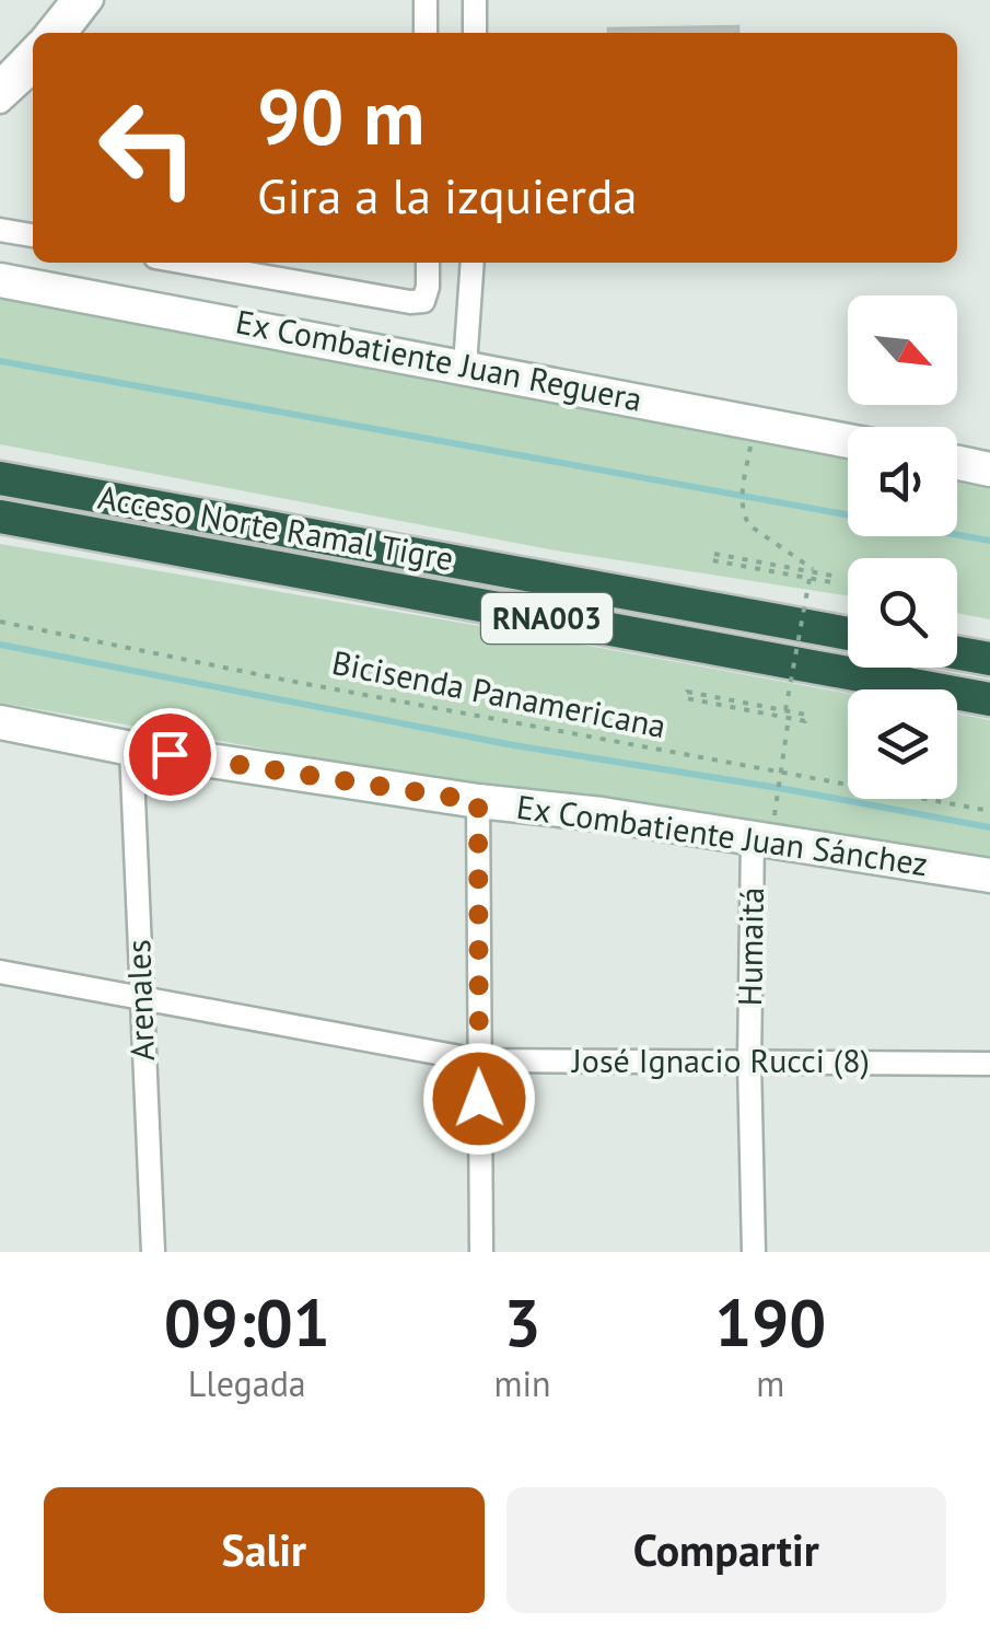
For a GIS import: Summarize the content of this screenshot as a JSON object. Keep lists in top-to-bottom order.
{
  "streets": {
    "highway": ["Acceso Norte Ramal Tigre", "RNA003"],
    "street": [
      "Ex Combatiente Juan Reguera",
      "Ex Combatiente Juan Sánchez",
      "Humaitá",
      "Arenales",
      "José Ignacio Rucci (8)"
    ],
    "path": ["Bicisenda Panamericana"]
  },
  "crossings": [
    ["Ex Combatiente Juan Sánchez", "Humaitá"],
    ["Ex Combatiente Juan Sánchez", "Arenales"],
    ["Humaitá", "José Ignacio Rucci (8)"],
    ["Arenales", "José Ignacio Rucci (8)"]
  ],
  "north": "bottom right",
  "page": {
    "turn": ["90 m", "Gira a la izquierda"],
    "eta": [
      "09:01",
      "Llegada",
      "3",
      "min",
      "190",
      "m"
    ],
    "buttons": ["Salir", "Compartir"]
  }
}
